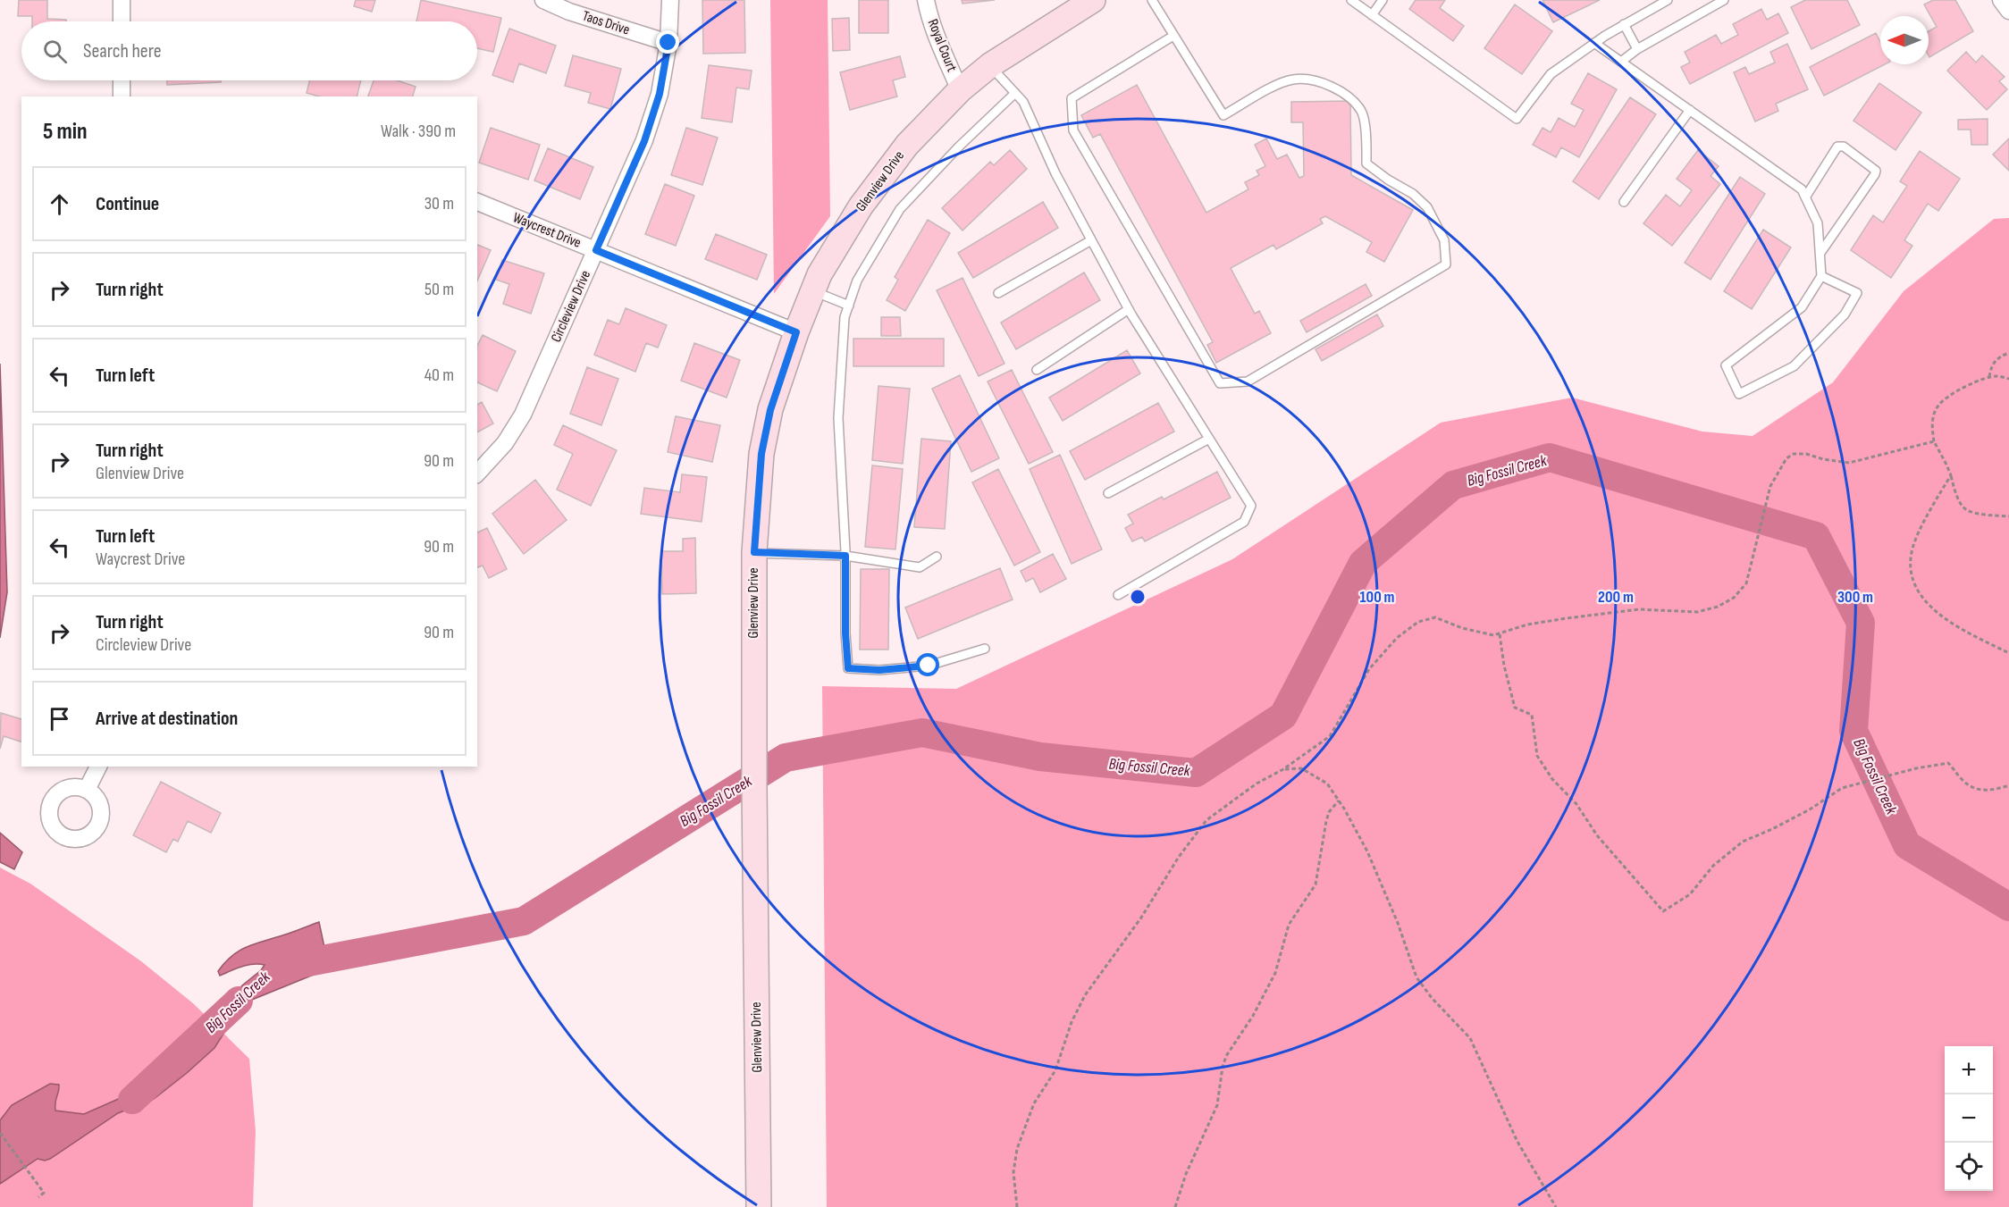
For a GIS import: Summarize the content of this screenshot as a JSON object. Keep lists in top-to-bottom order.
{
  "streets": {
    "main road": ["Glenview Drive"],
    "street": [
      "Taos Drive",
      "Royal Court",
      "Waycrest Drive",
      "Circleview Drive"
    ]
  },
  "crossings": [
    ["Taos Drive", "Circleview Drive"],
    ["Royal Court", "Glenview Drive"],
    ["Glenview Drive", "Waycrest Drive"],
    ["Waycrest Drive", "Circleview Drive"]
  ],
  "water": ["Big Fossil Creek"],
  "north": "left",
  "page": {
    "search": "Search here",
    "heading": ["5 min", "Walk · 390 m"],
    "list": [
      ["Continue", "30 m"],
      ["Turn right", "50 m"],
      ["Turn left", "40 m"],
      ["Turn right", "Glenview Drive", "90 m"],
      ["Turn left", "Waycrest Drive", "90 m"],
      ["Turn right", "Circleview Drive", "90 m"],
      "Arrive at destination"
    ],
    "map_buttons": ["+", "−"]
  },
  "rings": ["100 m", "200 m", "300 m"]
}
